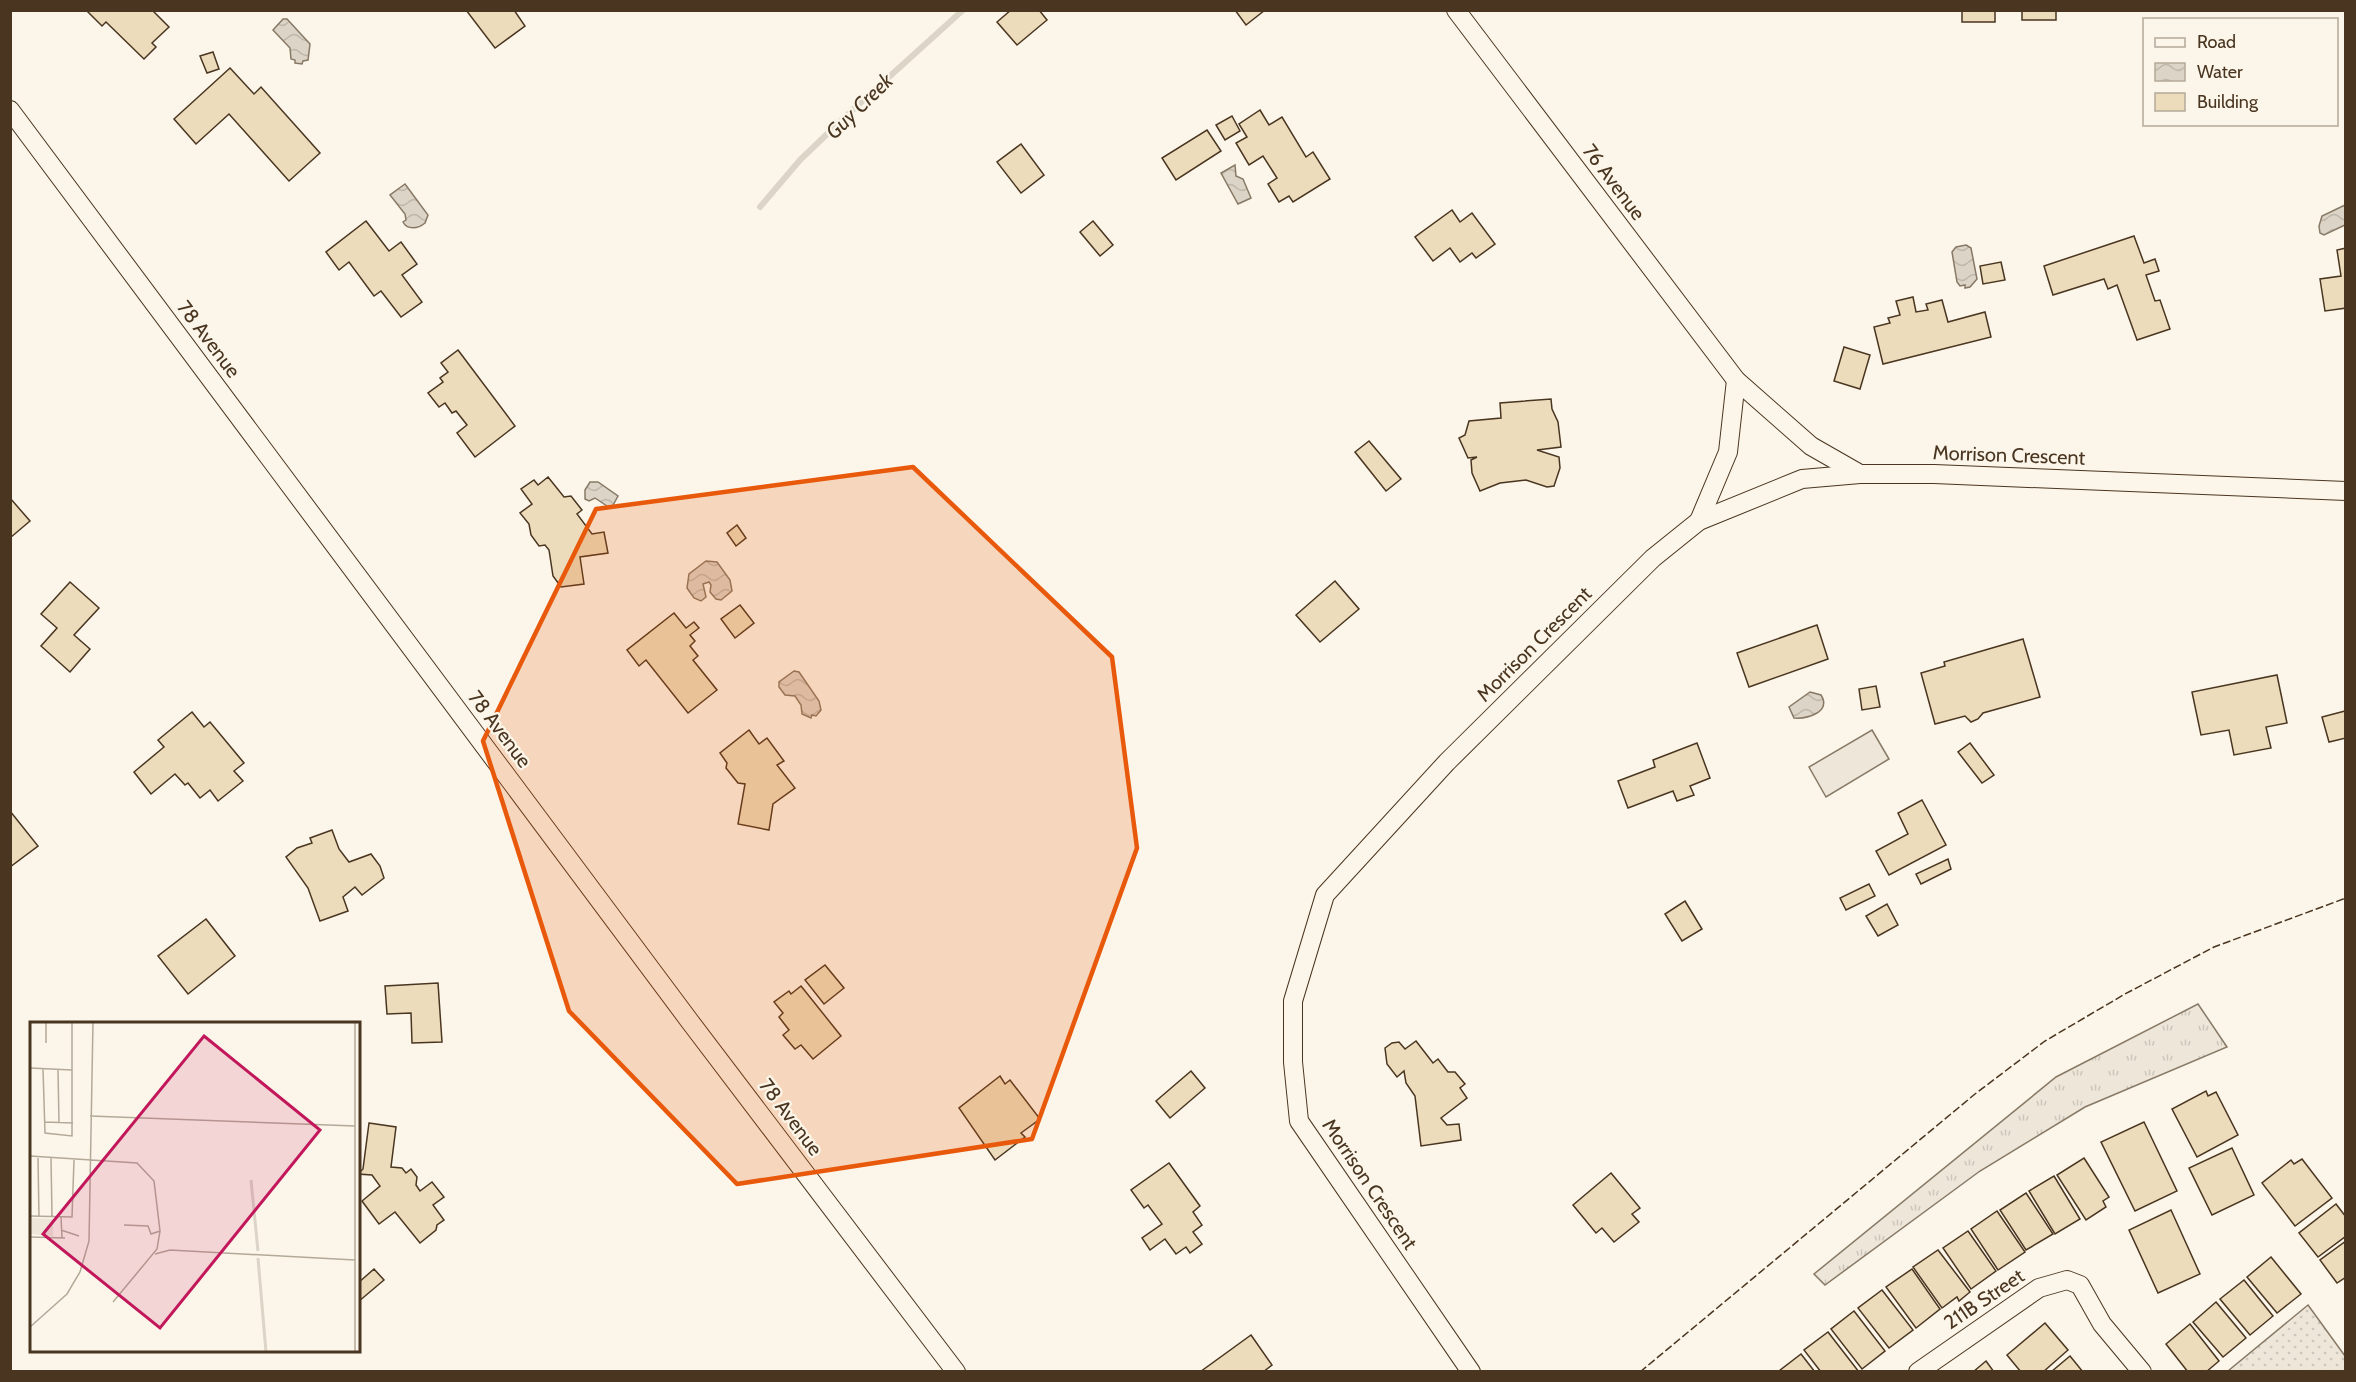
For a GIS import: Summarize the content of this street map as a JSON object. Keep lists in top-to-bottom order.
{
  "streets": {
    "street": [
      "76 Avenue",
      "78 Avenue",
      "Morrison Crescent",
      "211B Street"
    ]
  },
  "crossings": [
    ["76 Avenue", "Morrison Crescent"]
  ],
  "water": ["Guy Creek"],
  "legend": ["Road", "Water", "Building"]
}
